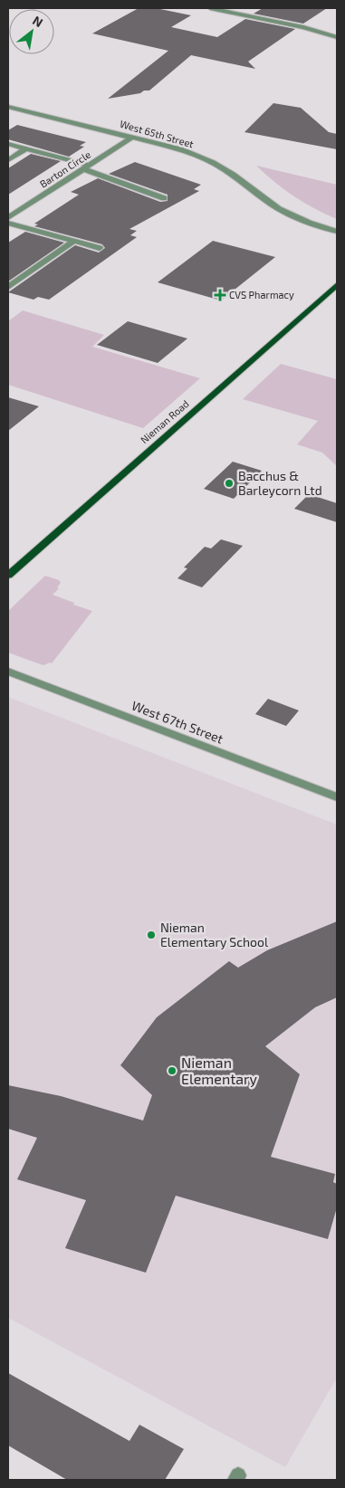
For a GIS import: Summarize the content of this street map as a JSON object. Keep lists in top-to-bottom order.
{
  "streets": {
    "main road": ["Nieman Road"],
    "street": ["West 65th Street", "Barton Circle", "West 67th Street"]
  },
  "crossings": [
    ["West 65th Street", "Barton Circle"]
  ],
  "places": {
    "health": ["CVS Pharmacy"],
    "other": ["Bacchus & Barleycorn Ltd", "Nieman Elementary School", "Nieman Elementary"]
  },
  "north": "top right"
}
